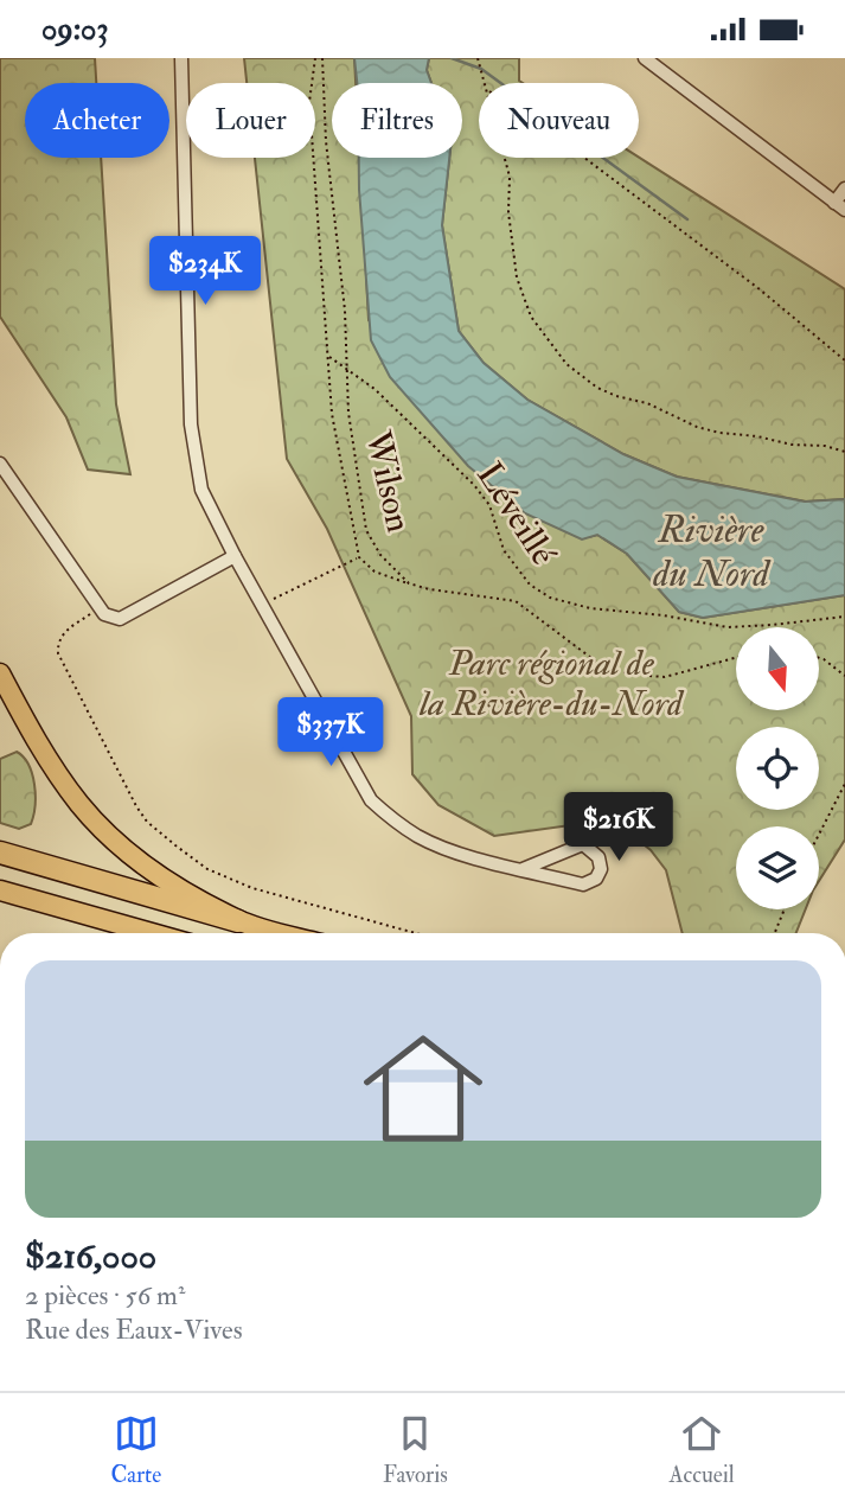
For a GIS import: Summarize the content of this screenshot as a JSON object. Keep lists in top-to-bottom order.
{
  "streets": {
    "path": ["Wilson", "Léveillé"]
  },
  "crossings": [
    ["Wilson", "Léveillé"]
  ],
  "water": ["Rivière du Nord"],
  "parks": ["Parc régional de la Rivière-du-Nord"],
  "north": "bottom",
  "page": {
    "status": "09:03",
    "chip": [
      "Acheter",
      "Louer",
      "Filtres",
      "Nouveau"
    ],
    "price": ["$234K", "$337K", "$216K"],
    "list": [
      {
        "name": "$216,000",
        "note": "2 pièces · 56 m² · Rue des Eaux-Vives"
      }
    ],
    "tabs": ["Carte", "Favoris", "Accueil"]
  }
}
